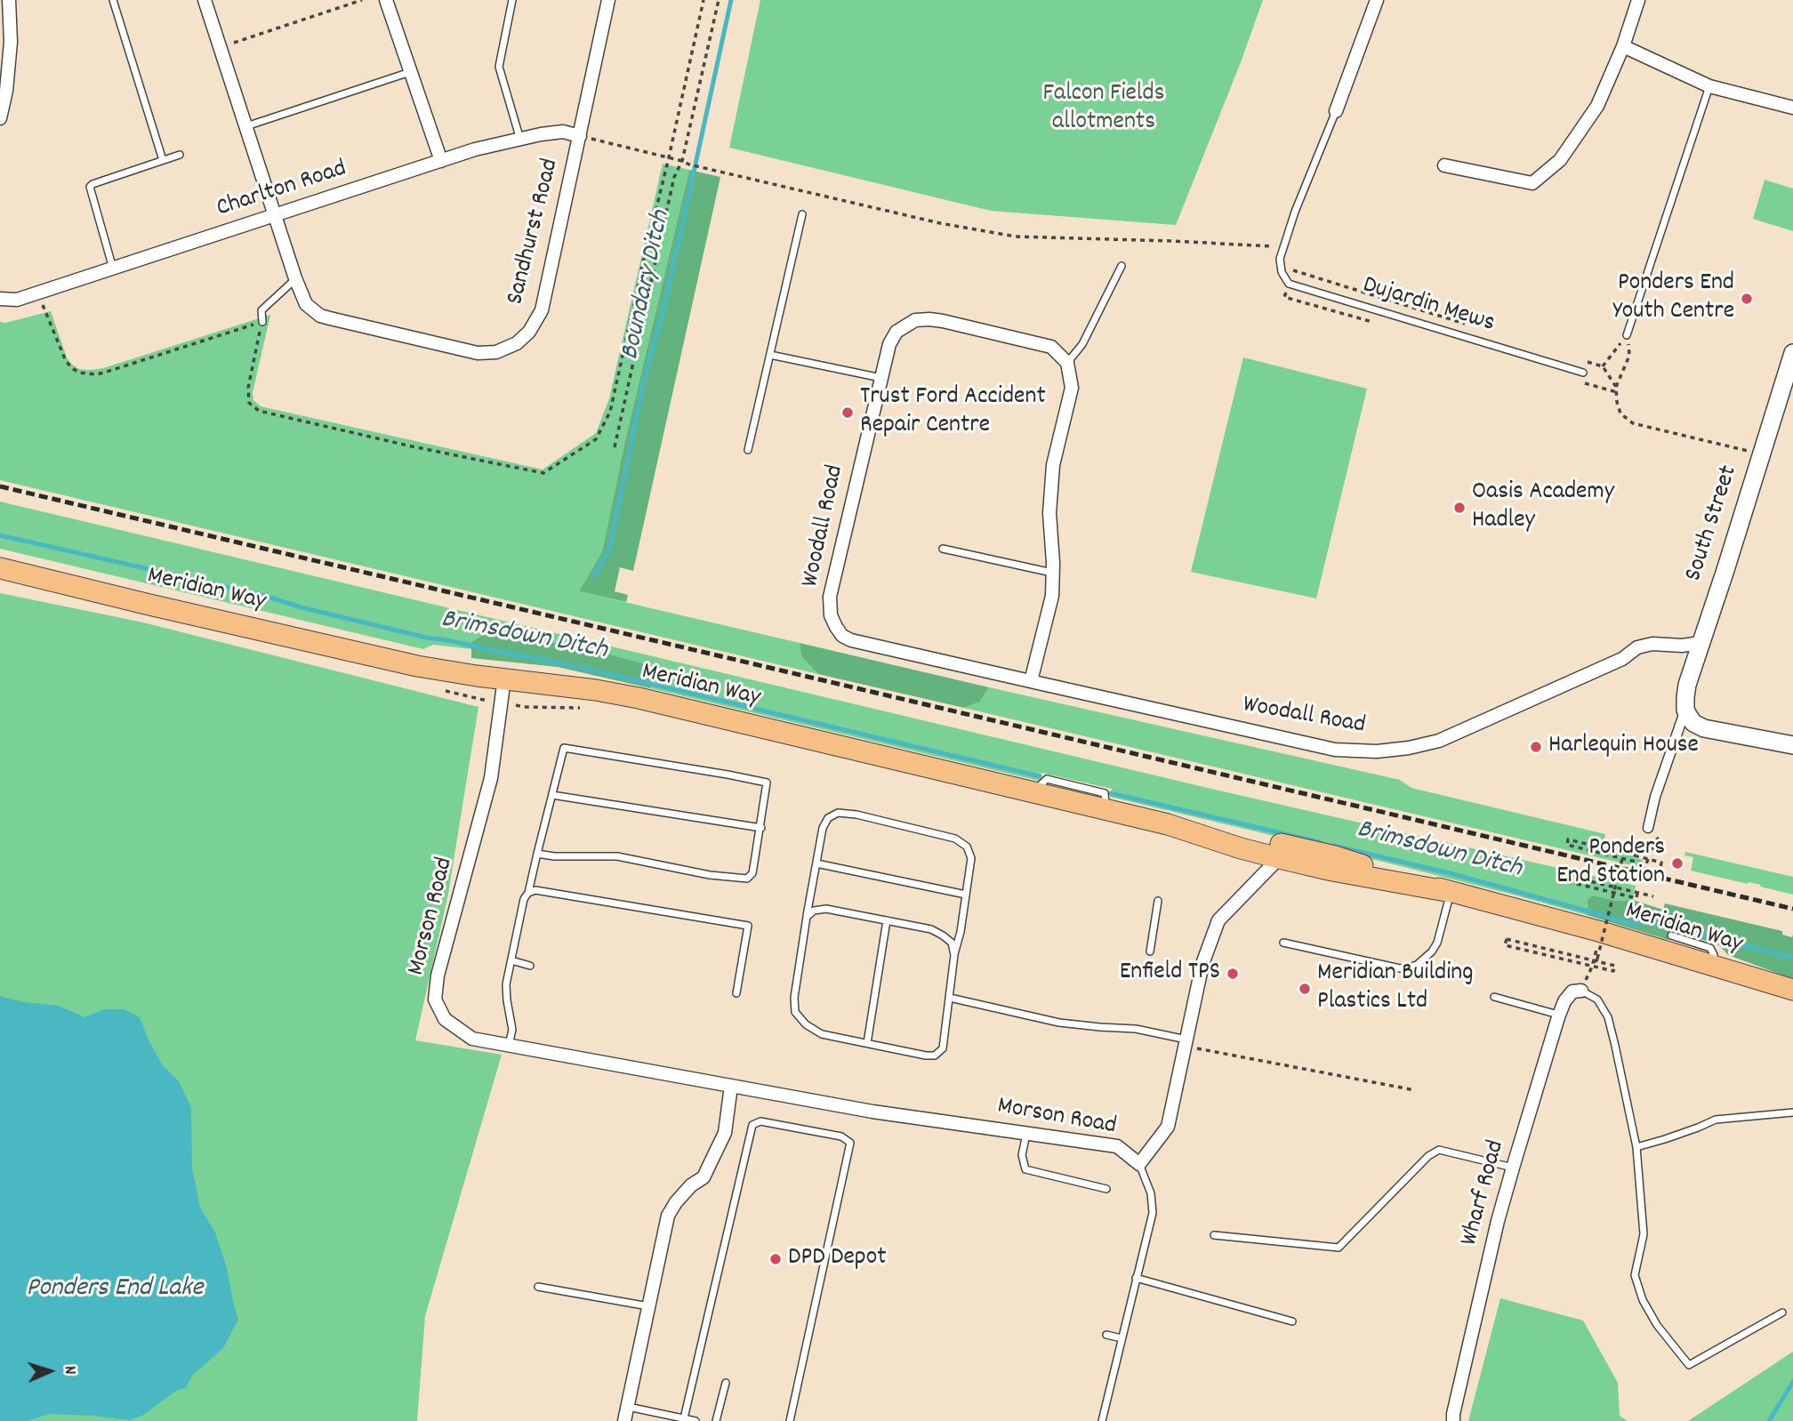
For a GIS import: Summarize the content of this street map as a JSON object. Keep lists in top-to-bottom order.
{
  "streets": {
    "main road": ["Meridian Way"],
    "street": [
      "Charlton Road",
      "Sandhurst Road",
      "South Street",
      "Woodall Road",
      "Morson Road",
      "Wharf Road"
    ],
    "lane": ["Dujardin Mews"]
  },
  "crossings": [
    ["Charlton Road", "Sandhurst Road"],
    ["South Street", "Woodall Road"],
    ["Meridian Way", "Morson Road"]
  ],
  "water": ["Boundary Ditch", "Brimsdown Ditch", "Ponders End Lake"],
  "parks": ["Falcon Fields allotments"],
  "places": [
    "Ponders End Youth Centre",
    "Trust Ford Accident Repair Centre",
    "Oasis Academy Hadley",
    "Harlequin House",
    "Ponders End Station",
    "Enfield TPS",
    "Meridian Building Plastics Ltd",
    "DPD Depot"
  ],
  "north": "right"
}
